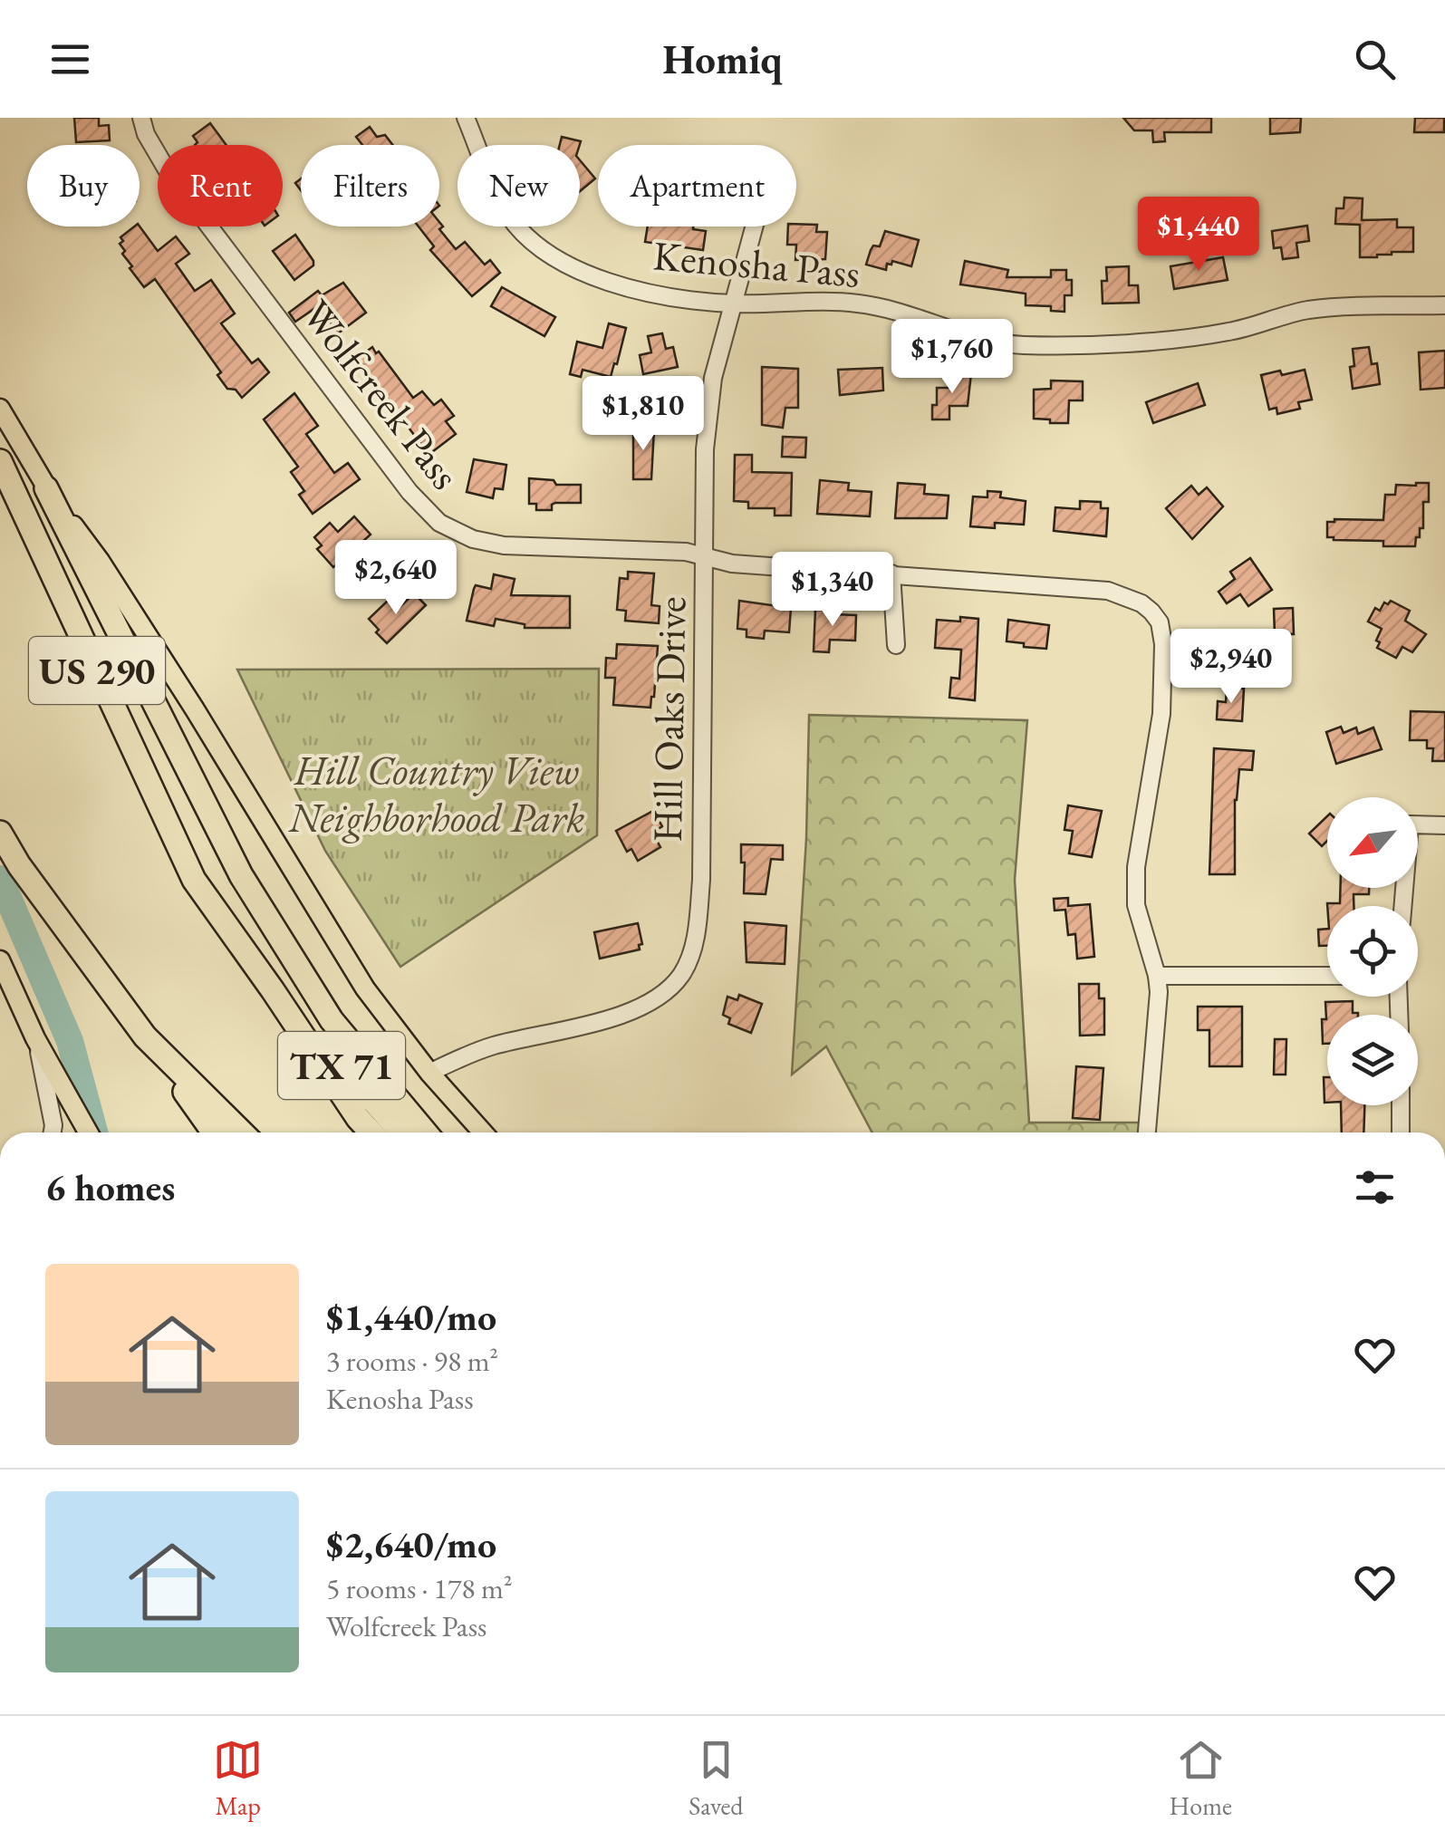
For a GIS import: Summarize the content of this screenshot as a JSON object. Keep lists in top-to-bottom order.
{
  "streets": {
    "highway": ["US 290", "TX 71"],
    "street": ["Kenosha Pass", "Wolfcreek Pass", "Hill Oaks Drive"]
  },
  "crossings": [
    ["Kenosha Pass", "Hill Oaks Drive"],
    ["Wolfcreek Pass", "Hill Oaks Drive"],
    ["US 290", "TX 71"]
  ],
  "parks": ["Hill Country View Neighborhood Park"],
  "north": "bottom left",
  "page": {
    "header": "Homiq",
    "chip": [
      "Buy",
      "Rent",
      "Filters",
      "New",
      "Apartment"
    ],
    "price": [
      "$1,440",
      "$1,760",
      "$1,810",
      "$2,640",
      "$1,340",
      "$2,940"
    ],
    "heading": "6 homes",
    "list": [
      {
        "name": "$1,440/mo",
        "note": "3 rooms · 98 m² · Kenosha Pass"
      },
      {
        "name": "$2,640/mo",
        "note": "5 rooms · 178 m² · Wolfcreek Pass"
      }
    ],
    "tabs": ["Map", "Saved", "Home"]
  }
}
